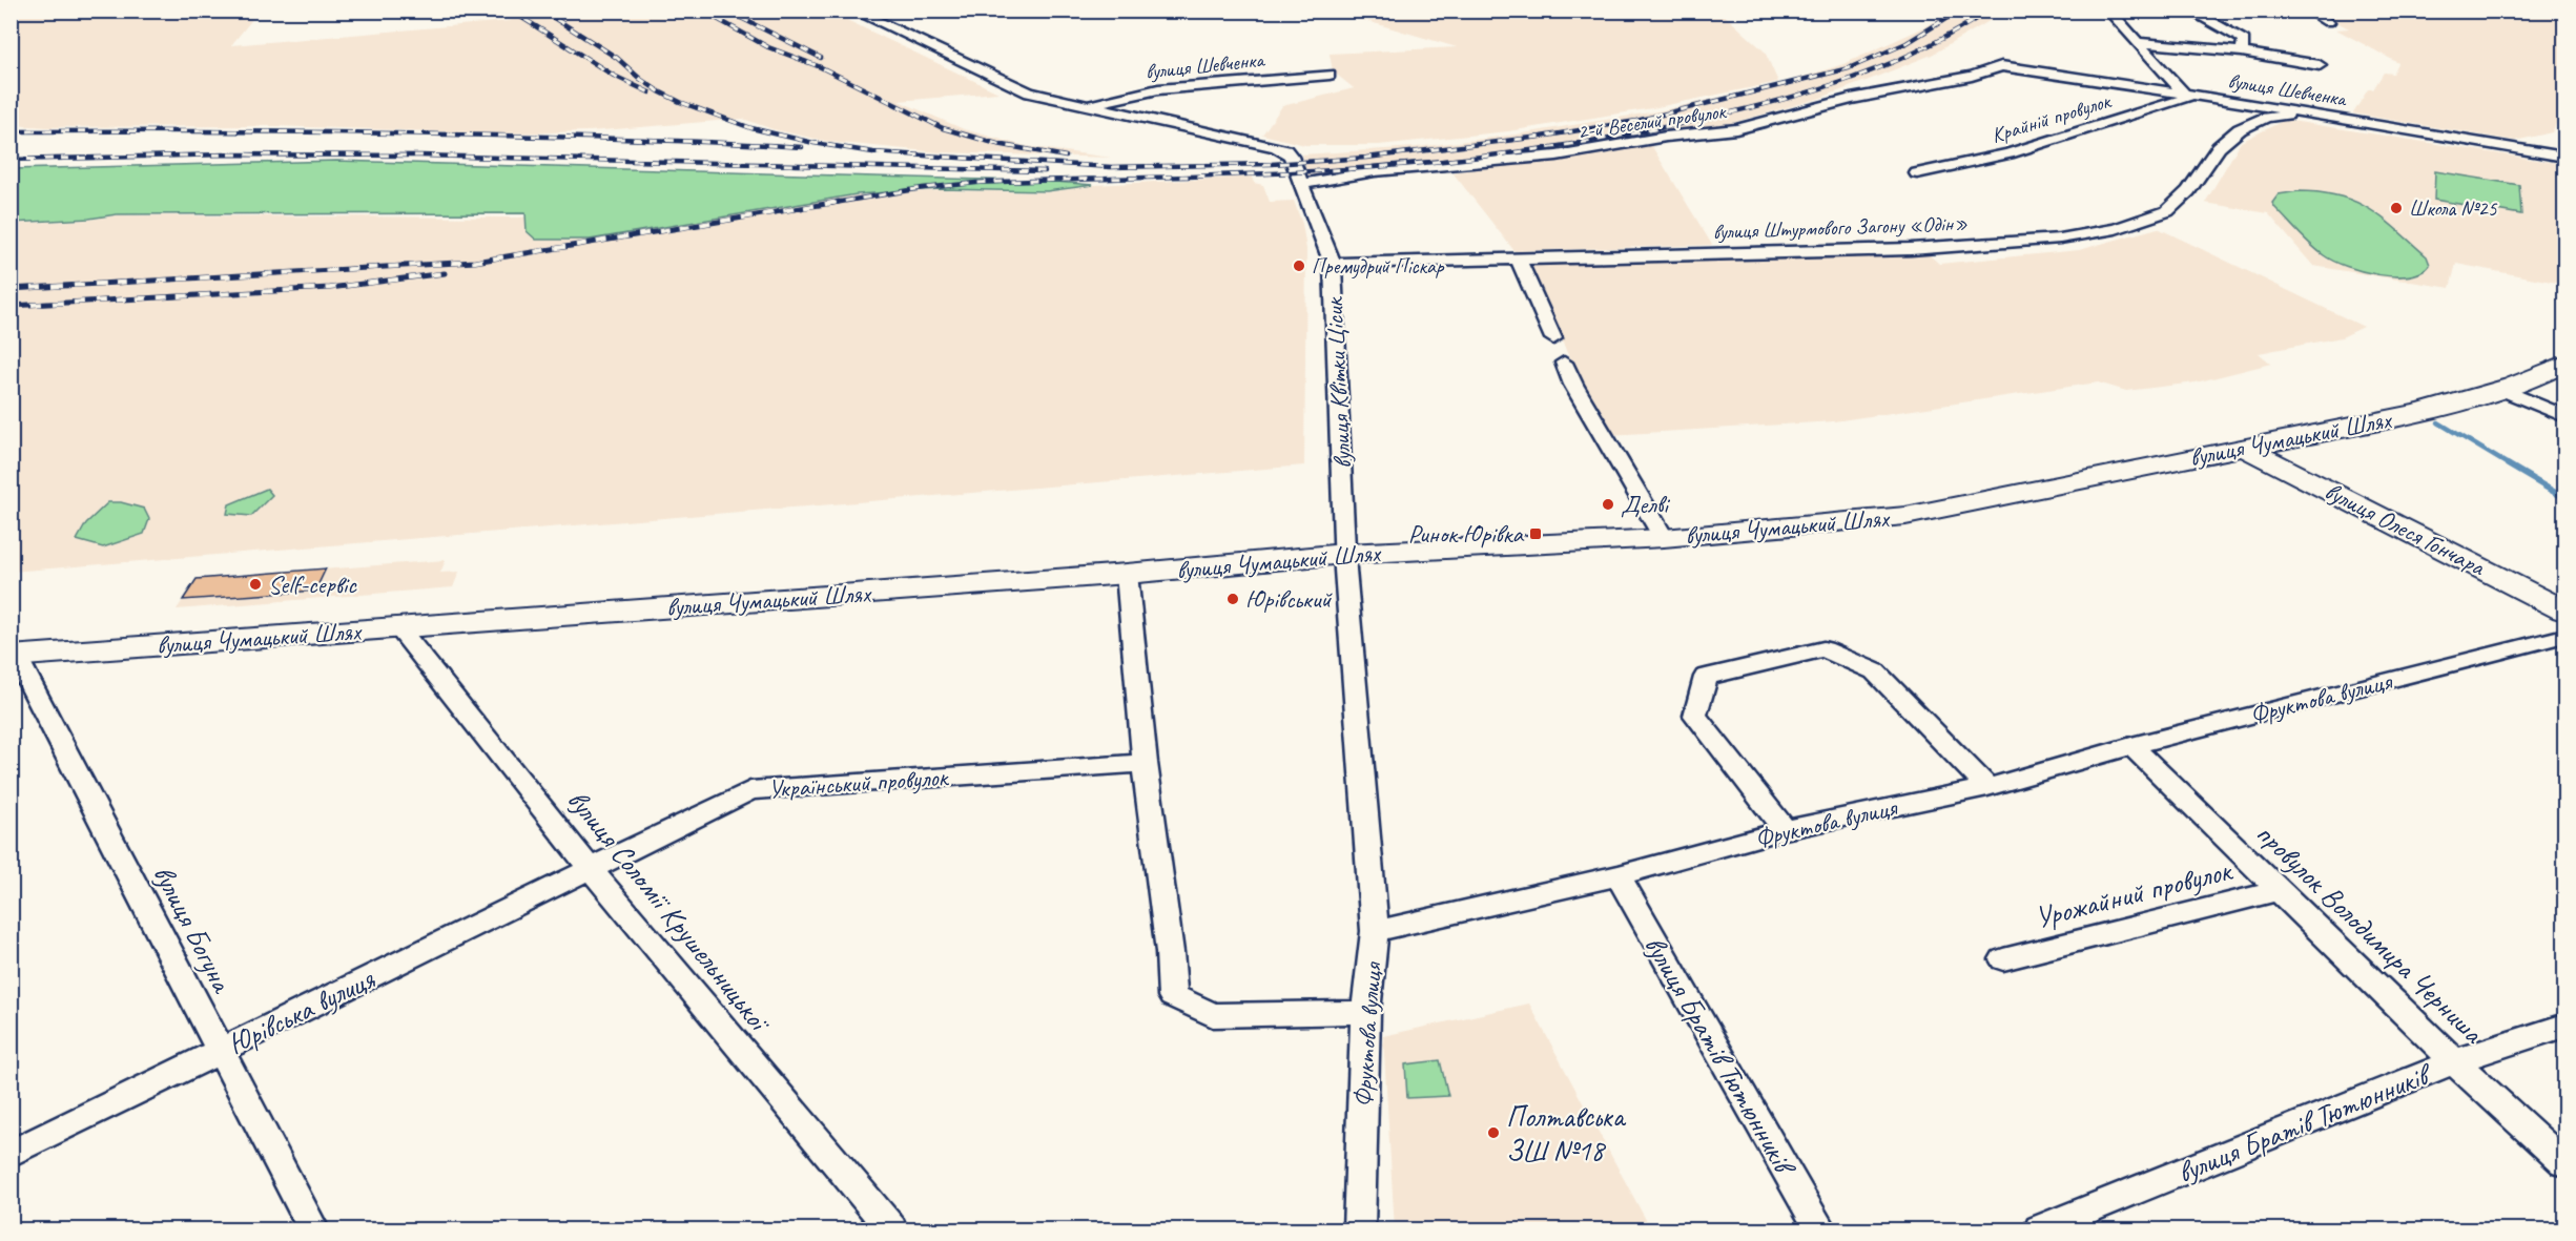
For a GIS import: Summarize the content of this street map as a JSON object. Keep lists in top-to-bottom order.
{
  "streets": {
    "main road": ["вулиця Чумацький Шлях", "вулиця Олеся Гончара"],
    "street": [
      "вулиця Шевченка",
      "Крайній провулок",
      "2-й Веселий провулок",
      "вулиця Штурмового Загону «Одін»",
      "вулиця Квітки Цісик",
      "Фруктова вулиця",
      "Український провулок",
      "Урожайний провулок",
      "вулиця Соломії Крушельницької",
      "вулиця Богуна",
      "провулок Володимира Черниша",
      "Юрівська вулиця",
      "вулиця Братів Тютюнників"
    ]
  },
  "crossings": [
    ["вулиця Шевченка", "Крайній провулок"],
    ["вулиця Шевченка", "2-й Веселий провулок"],
    ["вулиця Шевченка", "вулиця Штурмового Загону «Одін»"],
    ["вулиця Шевченка", "вулиця Квітки Цісик"],
    ["2-й Веселий провулок", "вулиця Квітки Цісик"],
    ["вулиця Штурмового Загону «Одін»", "вулиця Квітки Цісик"],
    ["вулиця Квітки Цісик", "вулиця Чумацький Шлях"],
    ["вулиця Квітки Цісик", "Фруктова вулиця"],
    ["вулиця Чумацький Шлях", "вулиця Олеся Гончара"],
    ["вулиця Чумацький Шлях", "вулиця Соломії Крушельницької"],
    ["вулиця Чумацький Шлях", "вулиця Богуна"],
    ["Фруктова вулиця", "провулок Володимира Черниша"],
    ["Фруктова вулиця", "вулиця Братів Тютюнників"],
    ["Український провулок", "вулиця Соломії Крушельницької"],
    ["Український провулок", "Юрівська вулиця"],
    ["Урожайний провулок", "провулок Володимира Черниша"],
    ["вулиця Соломії Крушельницької", "Юрівська вулиця"],
    ["вулиця Богуна", "Юрівська вулиця"],
    ["провулок Володимира Черниша", "вулиця Братів Тютюнників"]
  ],
  "places": {
    "other": [
      "Школа №25",
      "Премудрий Піскар",
      "Делві",
      "Self-сервіс",
      "Юрівський",
      "Полтавська ЗШ №18"
    ],
    "transit": ["Ринок Юрівка"]
  }
}
